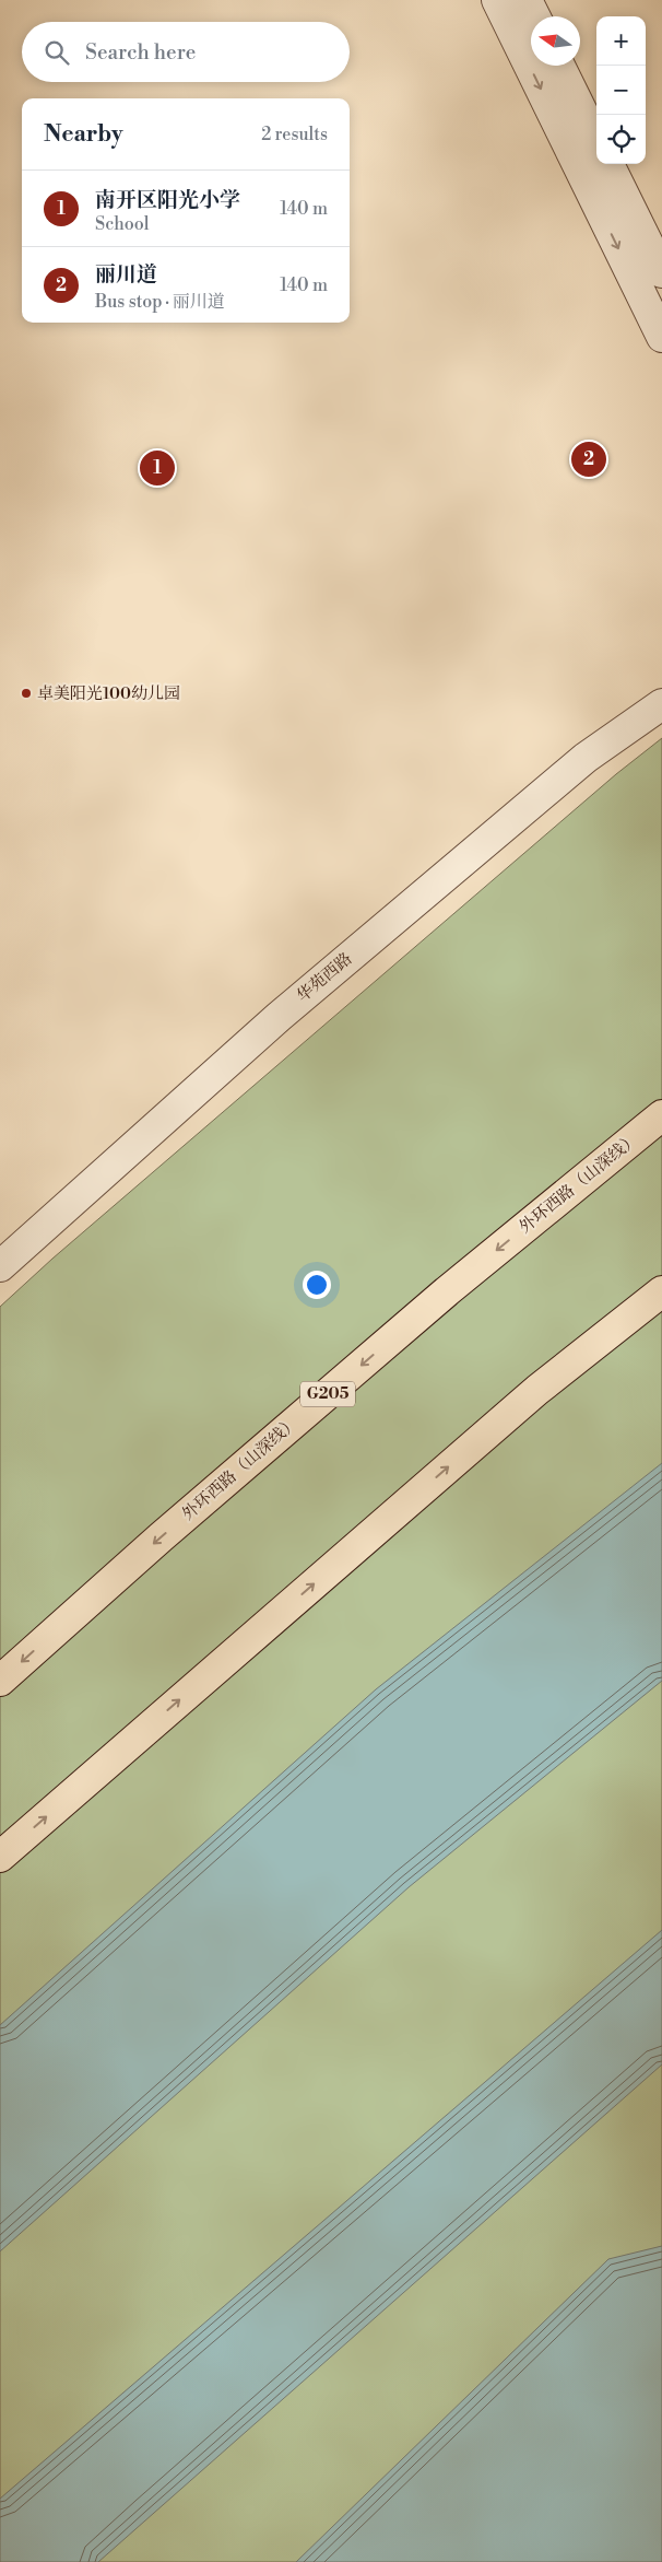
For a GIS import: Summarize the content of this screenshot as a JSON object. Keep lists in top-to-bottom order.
{
  "streets": {
    "highway": ["外环西路（山深线）", "G205"],
    "street": ["华苑西路"]
  },
  "places": ["卓美阳光100幼儿园"],
  "north": "left",
  "page": {
    "map_buttons": ["+", "−"],
    "search": "Search here",
    "heading": ["Nearby", "2 results"],
    "list": [
      {
        "mark": "1",
        "name": "南开区阳光小学",
        "note": "School",
        "value": "140 m"
      },
      {
        "mark": "2",
        "name": "丽川道",
        "note": "Bus stop · 丽川道",
        "value": "140 m"
      }
    ],
    "pins": ["2", "1"]
  }
}
